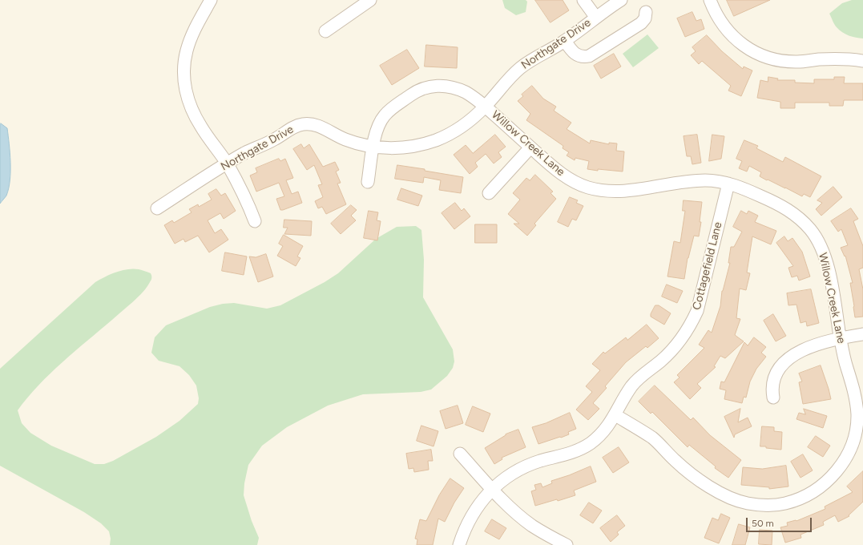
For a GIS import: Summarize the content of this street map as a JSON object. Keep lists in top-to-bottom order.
{
  "streets": {
    "street": ["Northgate Drive", "Willow Creek Lane", "Cottagefield Lane"]
  },
  "crossings": [
    ["Northgate Drive", "Willow Creek Lane"],
    ["Willow Creek Lane", "Cottagefield Lane"]
  ],
  "scale_bar": "50 m"
}
